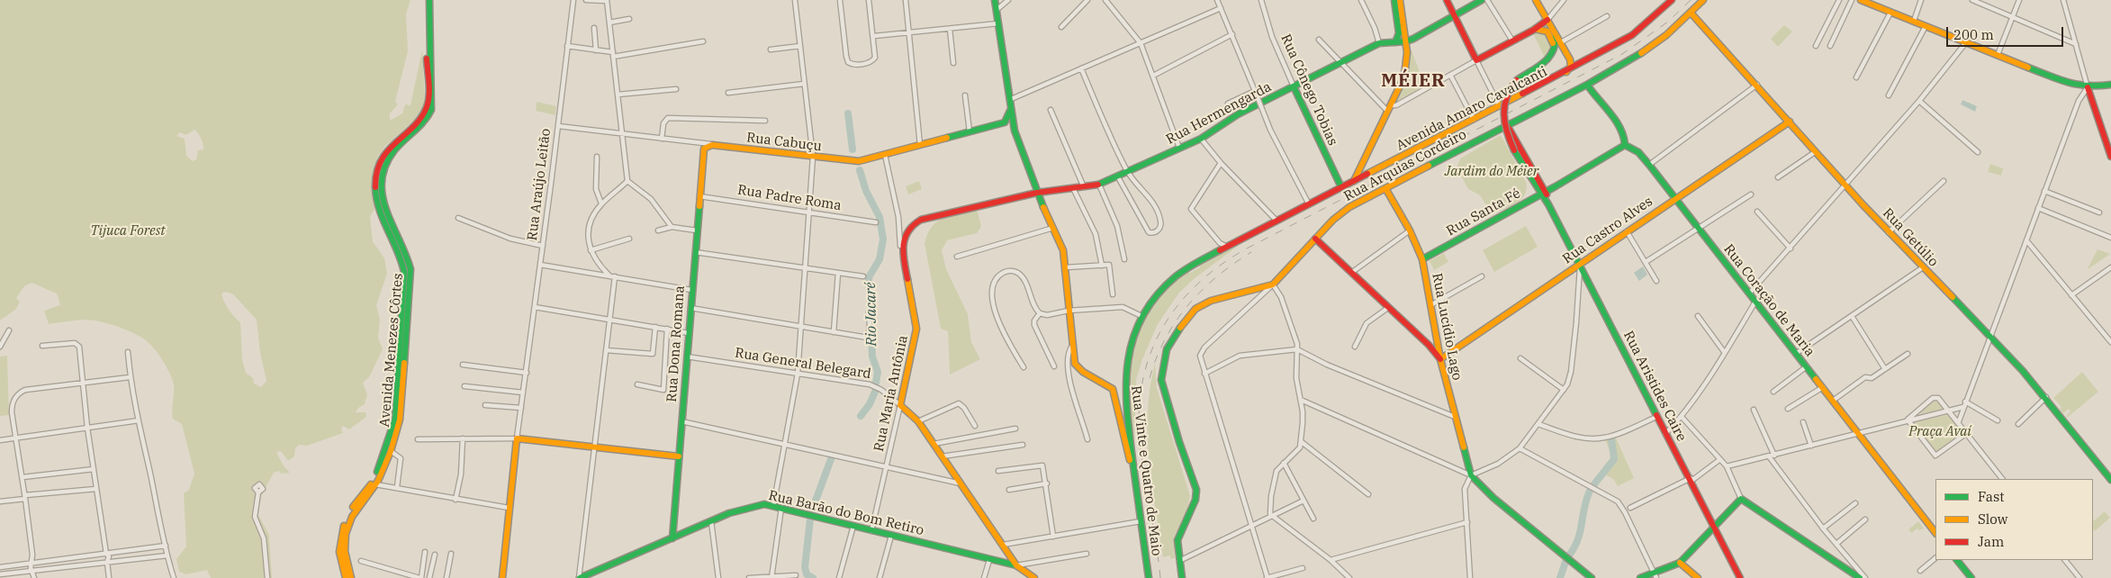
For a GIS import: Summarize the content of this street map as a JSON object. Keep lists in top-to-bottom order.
{
  "streets": {
    "street": [
      "Rua Cônego Tobias",
      "Avenida Amaro Cavalcanti",
      "Rua Hermengarda",
      "Rua Cabuçu",
      "Rua Arquias Cordeiro",
      "Rua Araújo Leitão",
      "Rua Padre Roma",
      "Rua Santa Fé",
      "Rua Castro Alves",
      "Rua Getúlio",
      "Rua Coração de Maria",
      "Rua Lucídio Lago",
      "Rua Dona Romana",
      "Avenida Menezes Côrtes",
      "Rua General Belegard",
      "Rua Aristides Caire",
      "Rua Maria Antônia",
      "Rua Vinte e Quatro de Maio",
      "Rua Barão do Bom Retiro"
    ]
  },
  "crossings": [
    ["Rua Cônego Tobias", "Rua Hermengarda"],
    ["Rua Cônego Tobias", "Rua Vinte e Quatro de Maio"],
    ["Avenida Amaro Cavalcanti", "Rua Vinte e Quatro de Maio"],
    ["Rua Cabuçu", "Rua Araújo Leitão"],
    ["Rua Cabuçu", "Rua Maria Antônia"],
    ["Rua Arquias Cordeiro", "Rua Getúlio"],
    ["Rua Arquias Cordeiro", "Rua Lucídio Lago"],
    ["Rua Arquias Cordeiro", "Rua Aristides Caire"],
    ["Rua Padre Roma", "Rua Dona Romana"],
    ["Rua Santa Fé", "Rua Coração de Maria"],
    ["Rua Santa Fé", "Rua Lucídio Lago"],
    ["Rua Santa Fé", "Rua Aristides Caire"],
    ["Rua Castro Alves", "Rua Getúlio"],
    ["Rua Castro Alves", "Rua Coração de Maria"],
    ["Rua Castro Alves", "Rua Lucídio Lago"],
    ["Rua Castro Alves", "Rua Aristides Caire"],
    ["Rua Dona Romana", "Rua General Belegard"],
    ["Rua Dona Romana", "Rua Barão do Bom Retiro"],
    ["Rua General Belegard", "Rua Maria Antônia"],
    ["Rua General Belegard", "Rua Barão do Bom Retiro"],
    ["Rua Maria Antônia", "Rua Barão do Bom Retiro"]
  ],
  "districts": ["MÉIER"],
  "water": ["Rio Jacaré"],
  "parks": ["Jardim do Méier", "Tijuca Forest", "Praça Avaí"],
  "legend": ["Fast", "Slow", "Jam"],
  "scale_bar": "200 m"
}
